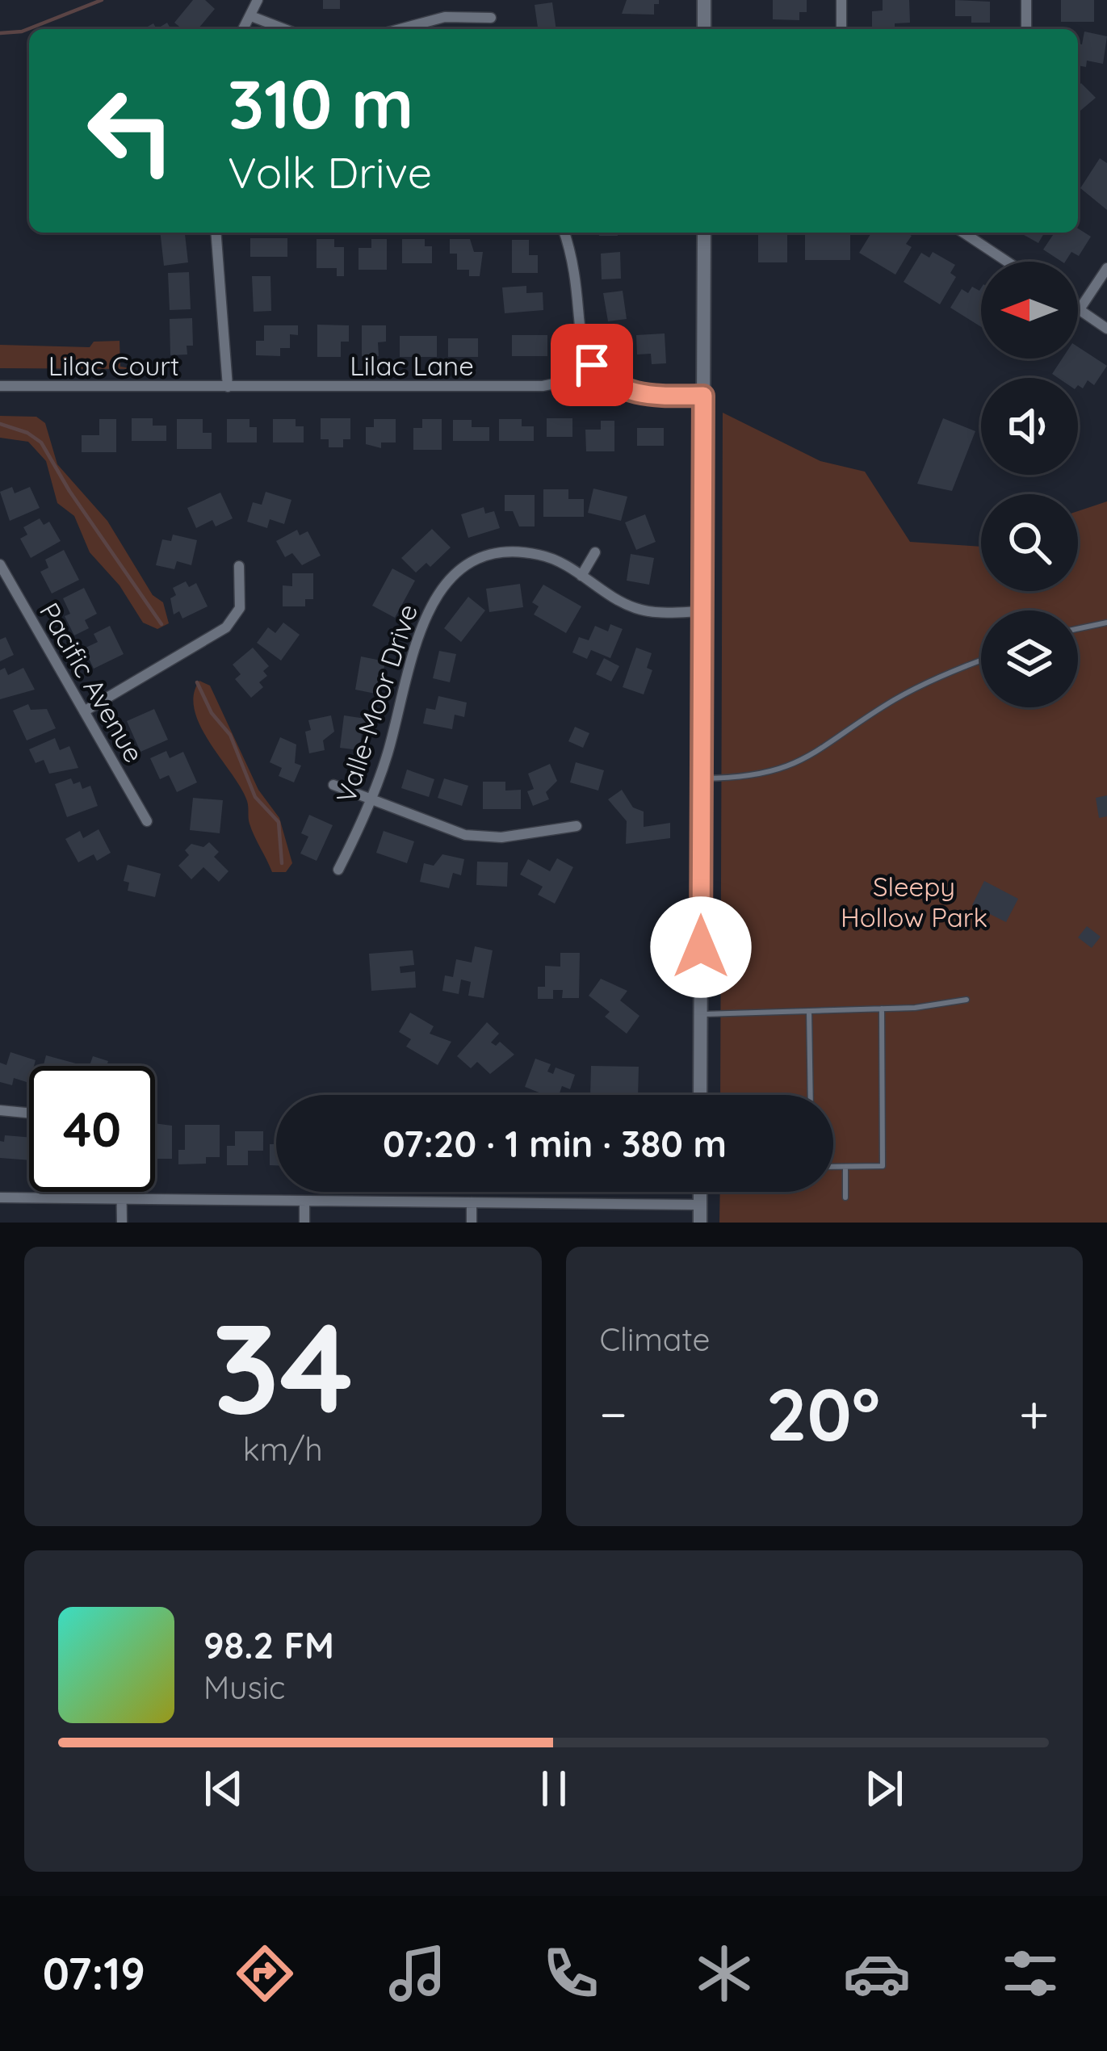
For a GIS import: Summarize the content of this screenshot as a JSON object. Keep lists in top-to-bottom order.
{
  "streets": {
    "street": [
      "Lilac Court",
      "Lilac Lane",
      "Pacific Avenue",
      "Valle-Moor Drive"
    ]
  },
  "crossings": [
    ["Lilac Court", "Lilac Lane"]
  ],
  "parks": ["Sleepy Hollow Park"],
  "north": "left",
  "page": {
    "turn": ["310 m", "Volk Drive"],
    "limit": "40",
    "trip": "07:20 · 1 min · 380 m",
    "tile": [
      ["34", "km/h"],
      "Climate"
    ],
    "heat": ["−", "20°", "+"],
    "song": ["98.2 FM", "Music"],
    "tabs": "07:19"
  }
}
